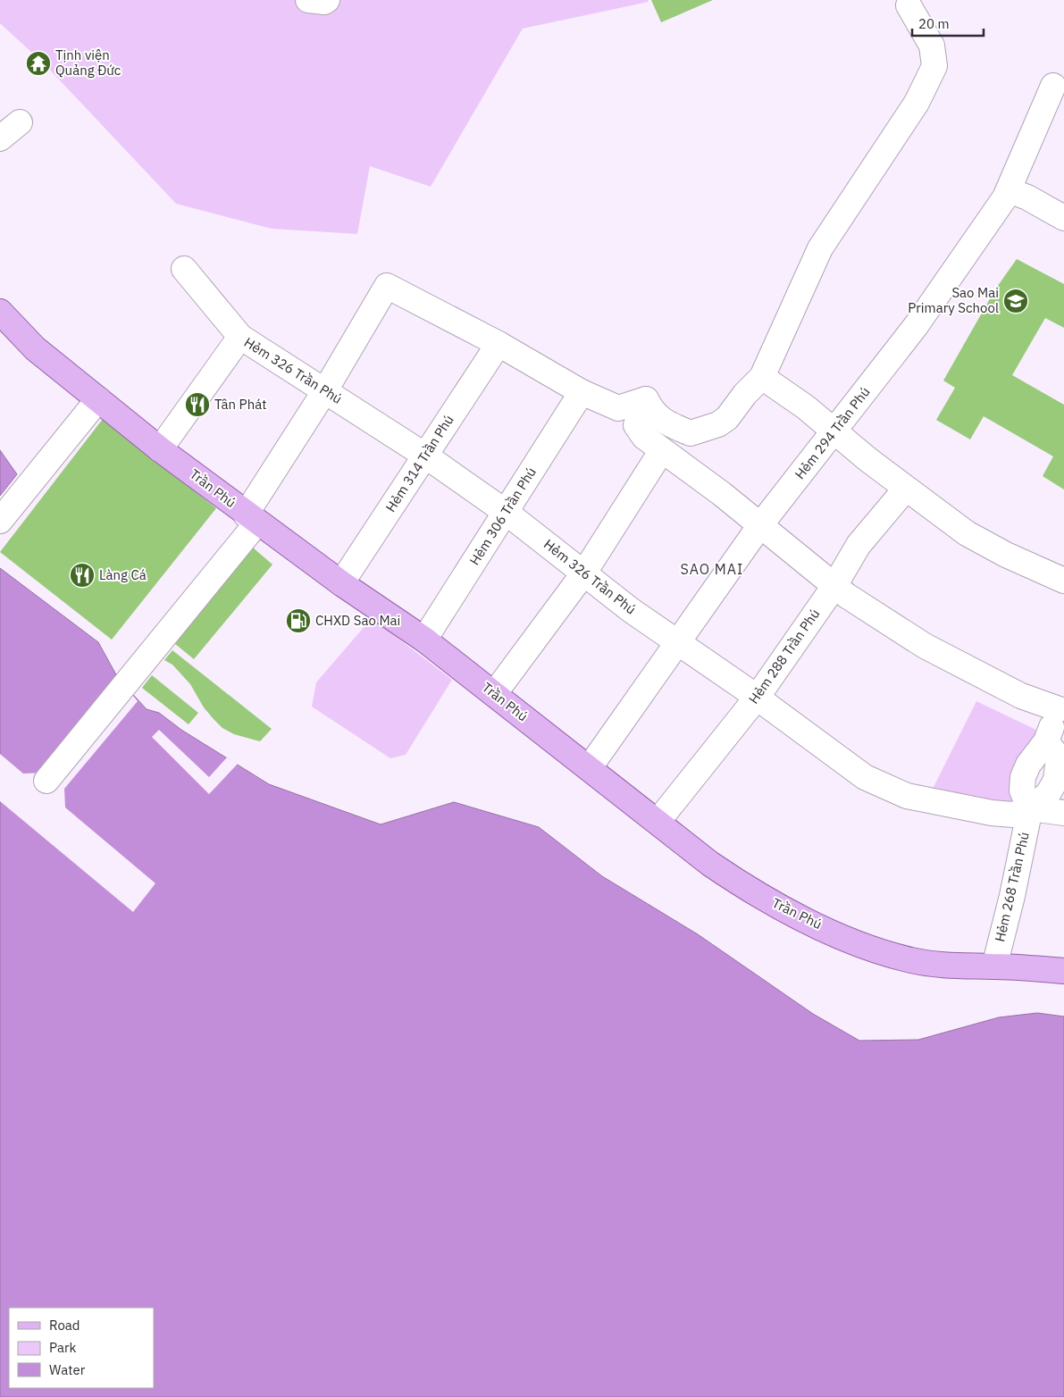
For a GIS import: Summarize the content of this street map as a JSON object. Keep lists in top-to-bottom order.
{
  "streets": {
    "main road": ["Trần Phú"],
    "street": [
      "Hẻm 326 Trần Phú",
      "Hẻm 294 Trần Phú",
      "Hẻm 314 Trần Phú",
      "Hẻm 306 Trần Phú",
      "Hẻm 288 Trần Phú",
      "Hẻm 268 Trần Phú"
    ]
  },
  "crossings": [
    ["Hẻm 326 Trần Phú", "Hẻm 294 Trần Phú"],
    ["Hẻm 326 Trần Phú", "Hẻm 314 Trần Phú"],
    ["Hẻm 326 Trần Phú", "Hẻm 306 Trần Phú"],
    ["Hẻm 326 Trần Phú", "Hẻm 288 Trần Phú"],
    ["Hẻm 326 Trần Phú", "Hẻm 268 Trần Phú"],
    ["Hẻm 294 Trần Phú", "Trần Phú"],
    ["Hẻm 314 Trần Phú", "Trần Phú"],
    ["Trần Phú", "Hẻm 306 Trần Phú"],
    ["Trần Phú", "Hẻm 288 Trần Phú"],
    ["Trần Phú", "Hẻm 268 Trần Phú"]
  ],
  "districts": ["SAO MAI"],
  "places": {
    "temple": ["Tịnh viện Quảng Đức"],
    "school or university": ["Sao Mai Primary School"],
    "restaurant": ["Tân Phát", "Làng Cá"],
    "fuel station": ["CHXD Sao Mai"]
  },
  "legend": ["Road", "Park", "Water"],
  "scale_bar": "20 m"
}
